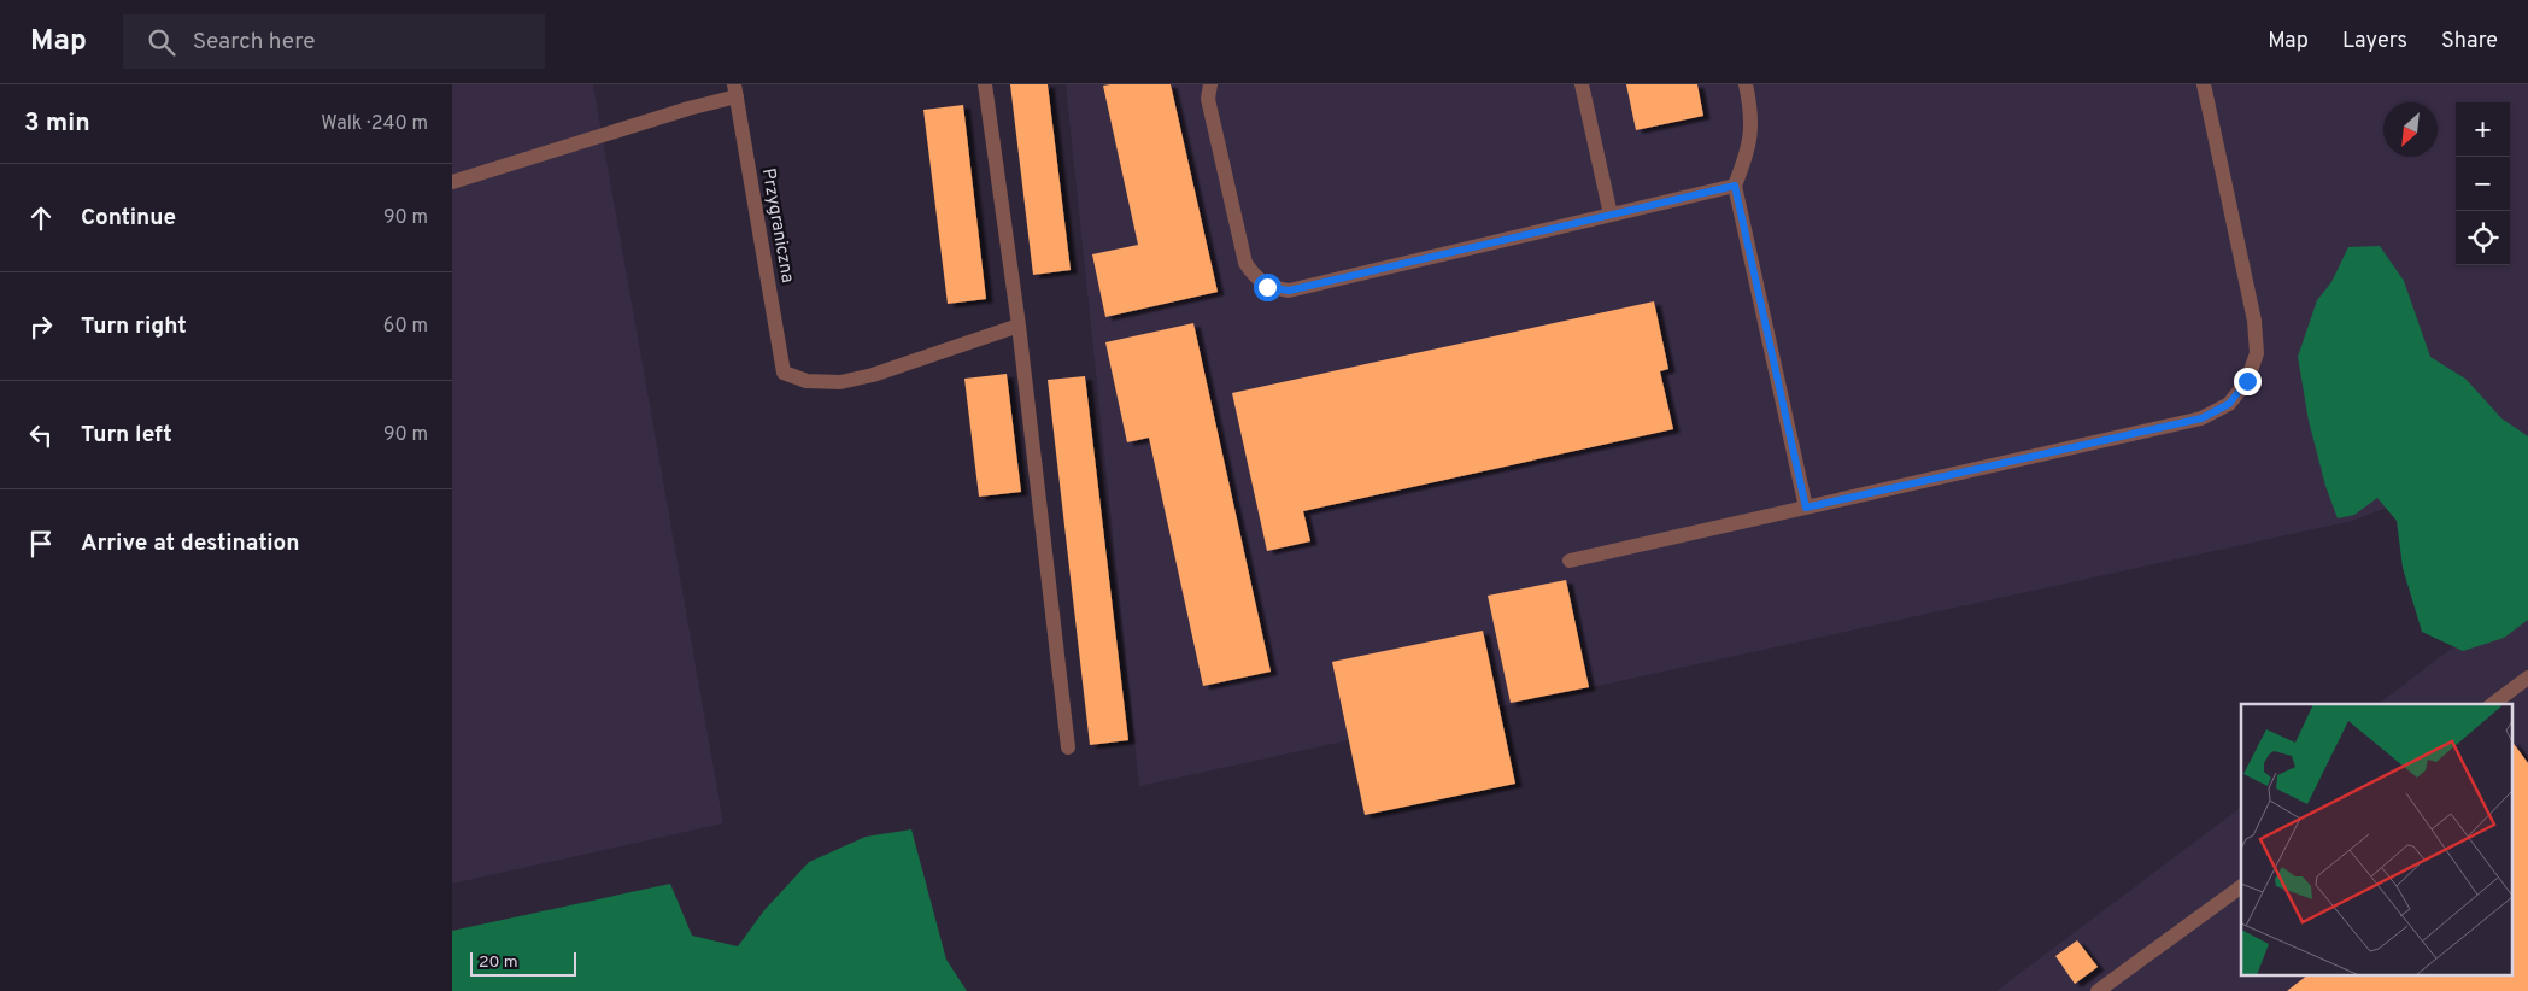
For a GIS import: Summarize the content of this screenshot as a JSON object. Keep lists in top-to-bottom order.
{
  "streets": {
    "lane": ["Przygraniczna"]
  },
  "scale_bar": "20 m",
  "north": "bottom left",
  "page": {
    "header": "Map",
    "search": "Search here",
    "nav": ["Map", "Layers", "Share"],
    "heading": ["3 min", "Walk · 240 m"],
    "map_buttons": ["+", "−"],
    "list": [
      ["Continue", "90 m"],
      ["Turn right", "60 m"],
      ["Turn left", "90 m"],
      "Arrive at destination"
    ],
    "scale": "20 m"
  }
}
